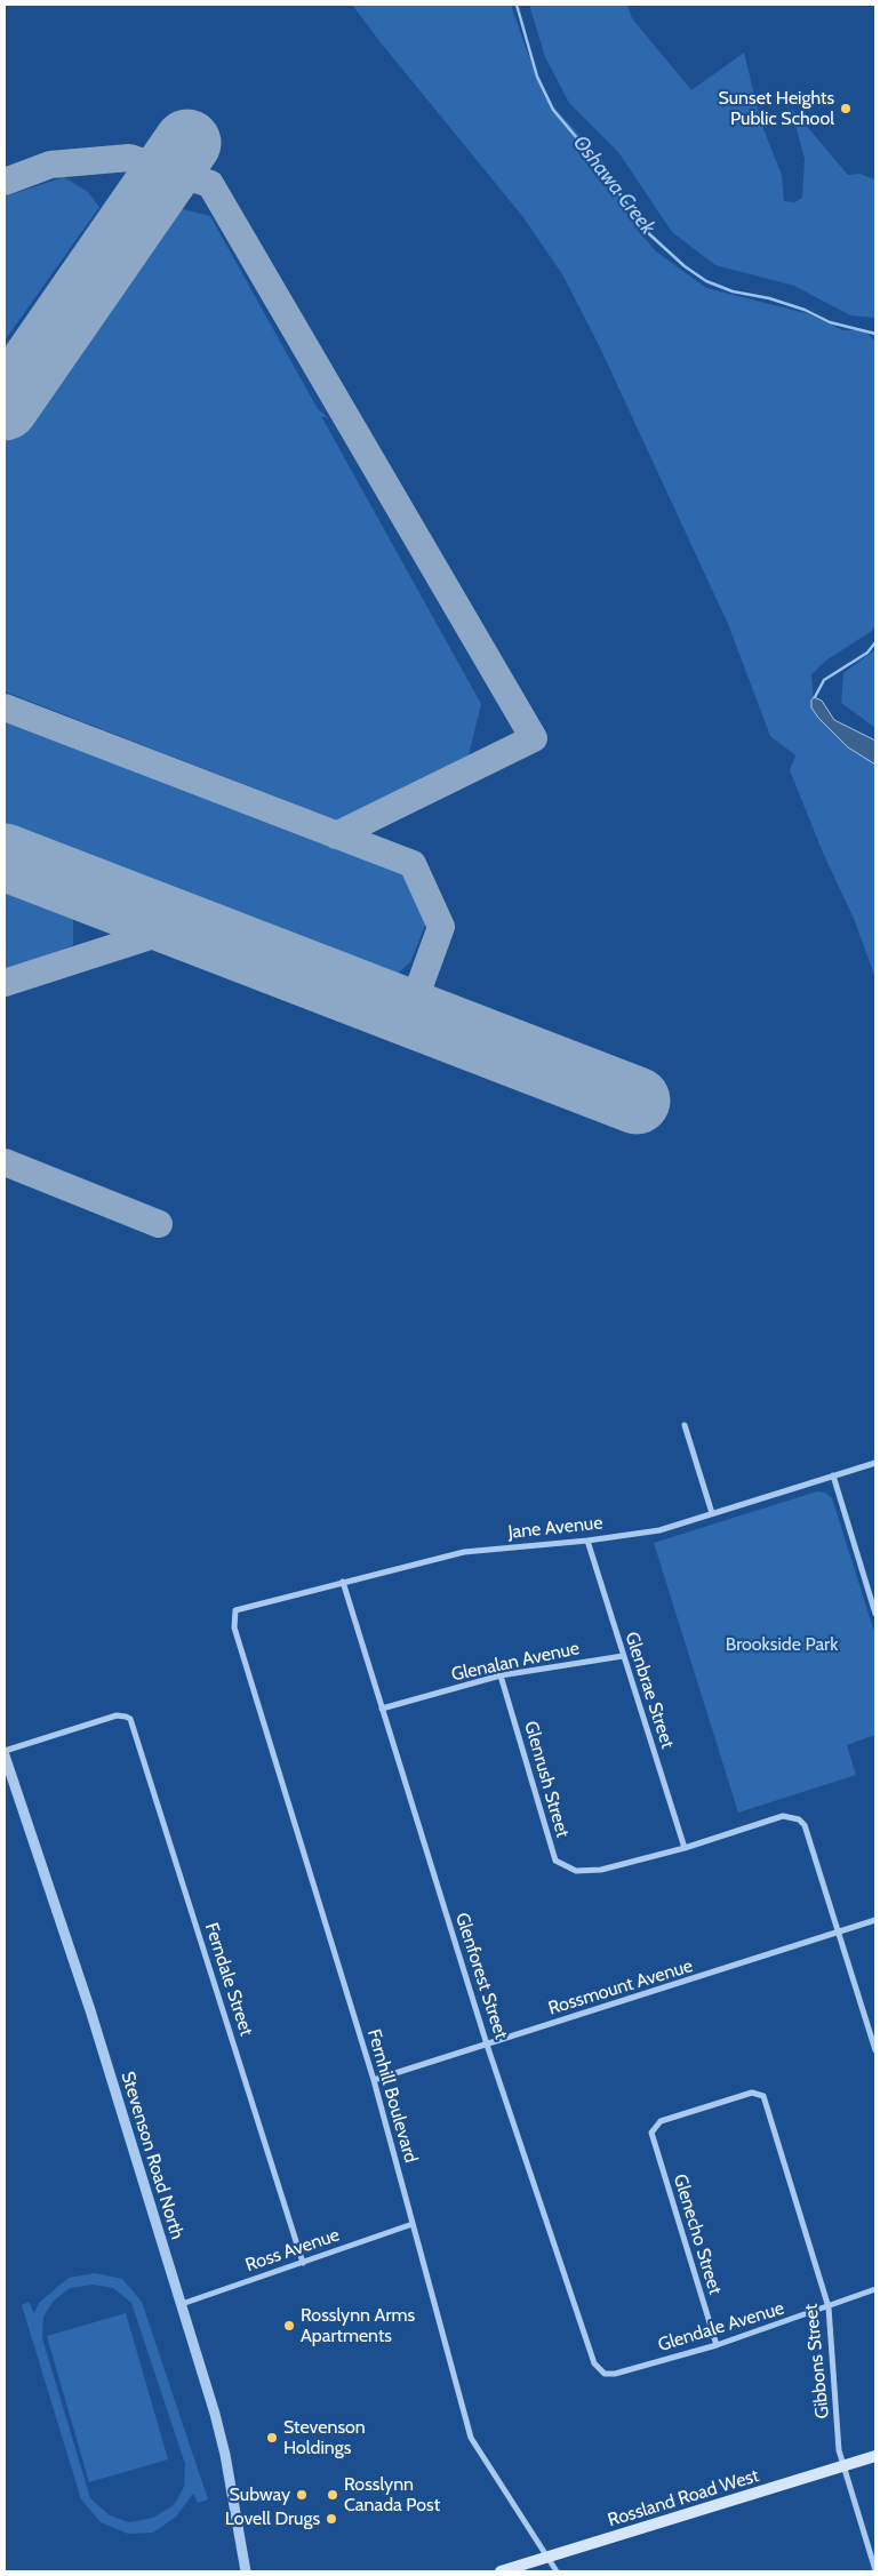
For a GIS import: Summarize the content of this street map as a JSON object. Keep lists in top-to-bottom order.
{
  "streets": {
    "main road": ["Rossland Road West"],
    "street": [
      "Jane Avenue",
      "Glenalan Avenue",
      "Glenbrae Street",
      "Glenrush Street",
      "Glenforest Street",
      "Ferndale Street",
      "Rossmount Avenue",
      "Fernhill Boulevard",
      "Stevenson Road North",
      "Glenecho Street",
      "Ross Avenue",
      "Glendale Avenue",
      "Gibbons Street"
    ]
  },
  "crossings": [
    ["Jane Avenue", "Glenbrae Street"],
    ["Jane Avenue", "Glenforest Street"],
    ["Jane Avenue", "Fernhill Boulevard"],
    ["Glenalan Avenue", "Glenbrae Street"],
    ["Glenalan Avenue", "Glenrush Street"],
    ["Glenalan Avenue", "Glenforest Street"],
    ["Glenbrae Street", "Glenrush Street"],
    ["Glenrush Street", "Rossmount Avenue"],
    ["Glenforest Street", "Rossmount Avenue"],
    ["Glenforest Street", "Glendale Avenue"],
    ["Ferndale Street", "Ross Avenue"],
    ["Rossmount Avenue", "Fernhill Boulevard"],
    ["Fernhill Boulevard", "Ross Avenue"],
    ["Fernhill Boulevard", "Rossland Road West"],
    ["Stevenson Road North", "Ross Avenue"],
    ["Glenecho Street", "Glendale Avenue"],
    ["Glenecho Street", "Gibbons Street"],
    ["Glendale Avenue", "Gibbons Street"],
    ["Gibbons Street", "Rossland Road West"]
  ],
  "water": ["Oshawa Creek"],
  "parks": ["Brookside Park"],
  "places": [
    "Sunset Heights Public School",
    "Rosslynn Arms Apartments",
    "Stevenson Holdings",
    "Subway",
    "Rosslynn Canada Post",
    "Lovell Drugs"
  ]
}
